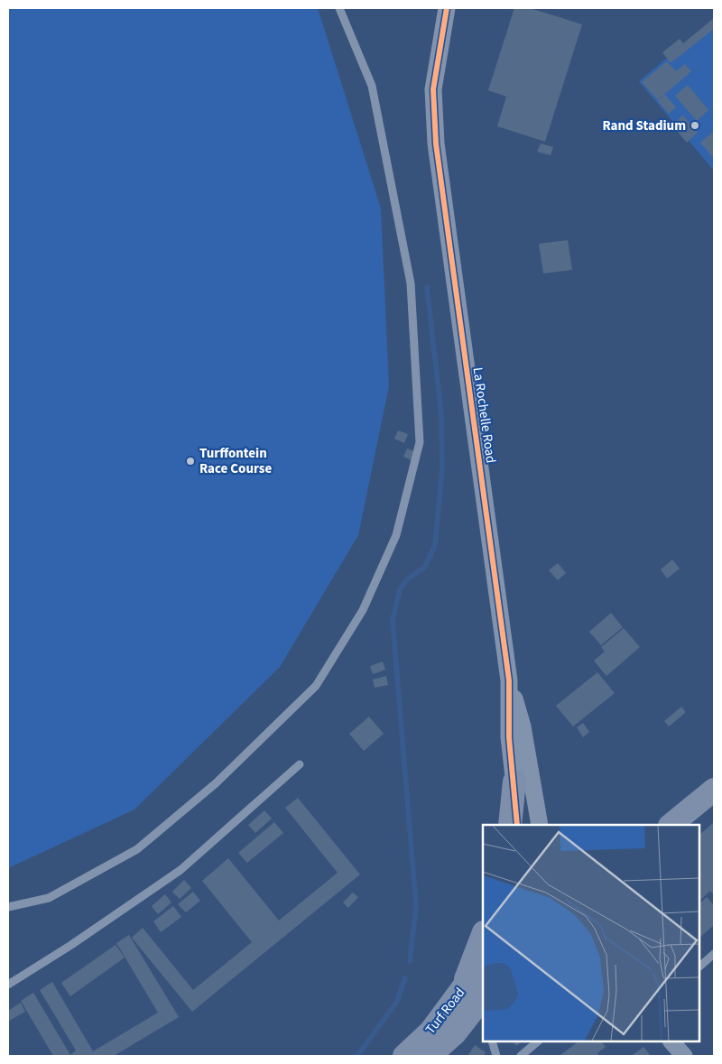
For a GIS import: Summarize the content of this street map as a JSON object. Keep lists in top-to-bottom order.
{
  "streets": {
    "main road": ["Turf Road"],
    "street": ["La Rochelle Road"]
  },
  "places": ["Rand Stadium", "Turffontein Race Course"]
}
